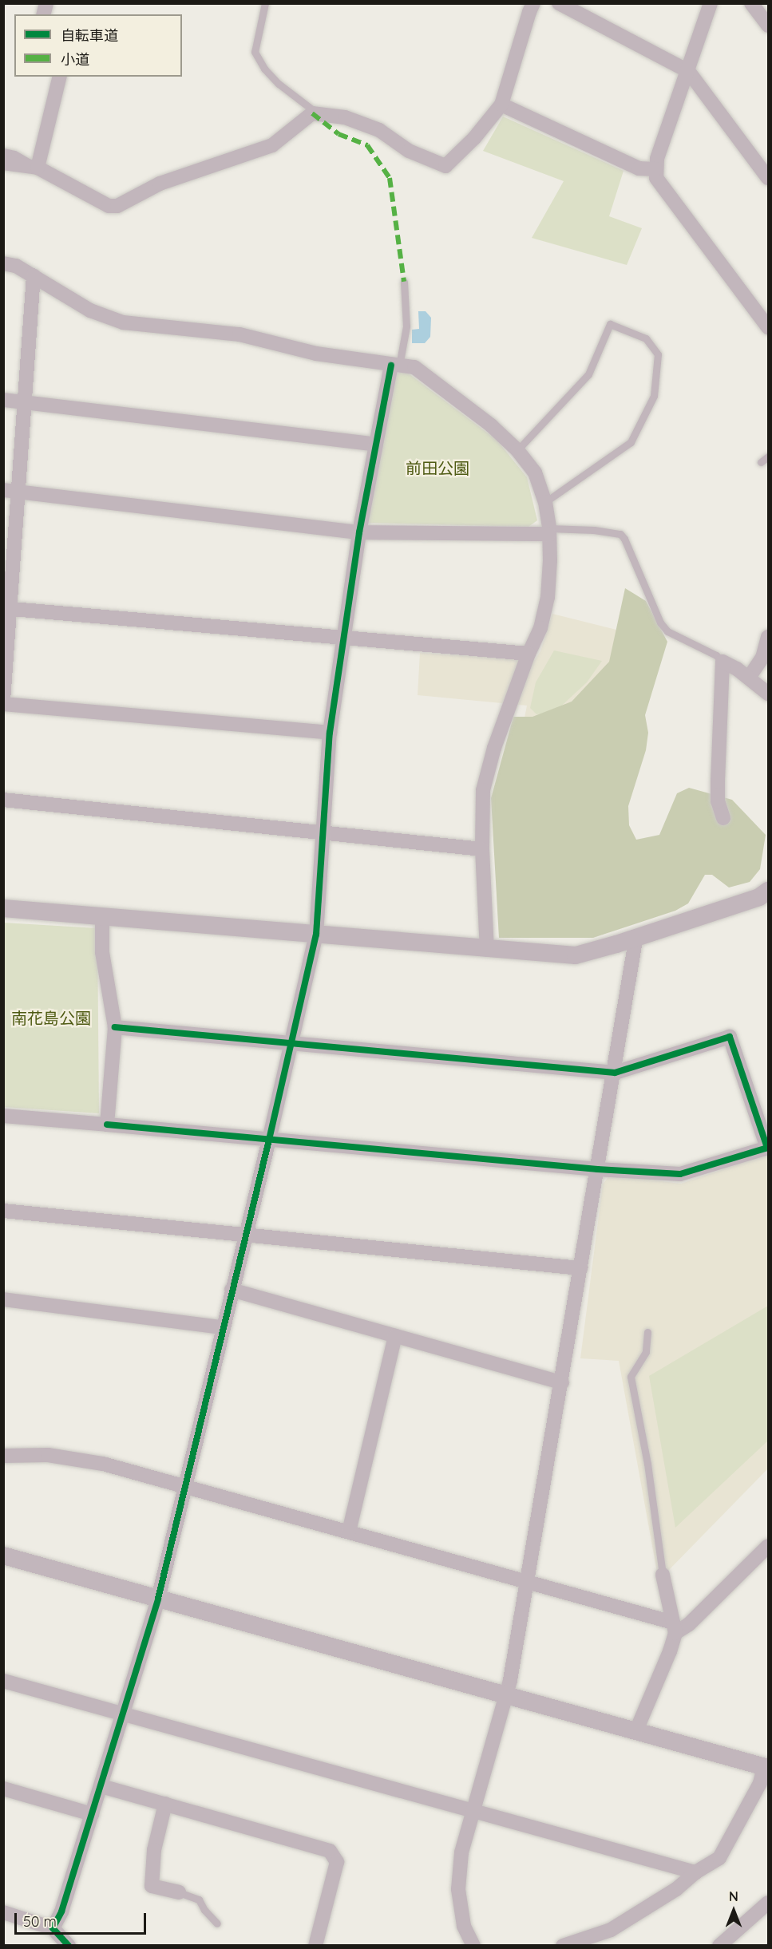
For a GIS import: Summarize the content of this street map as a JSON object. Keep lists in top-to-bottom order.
{
  "parks": ["前田公園", "南花島公園"],
  "legend": ["自転車道", "小道"],
  "scale_bar": "50 m",
  "north": "top"
}
